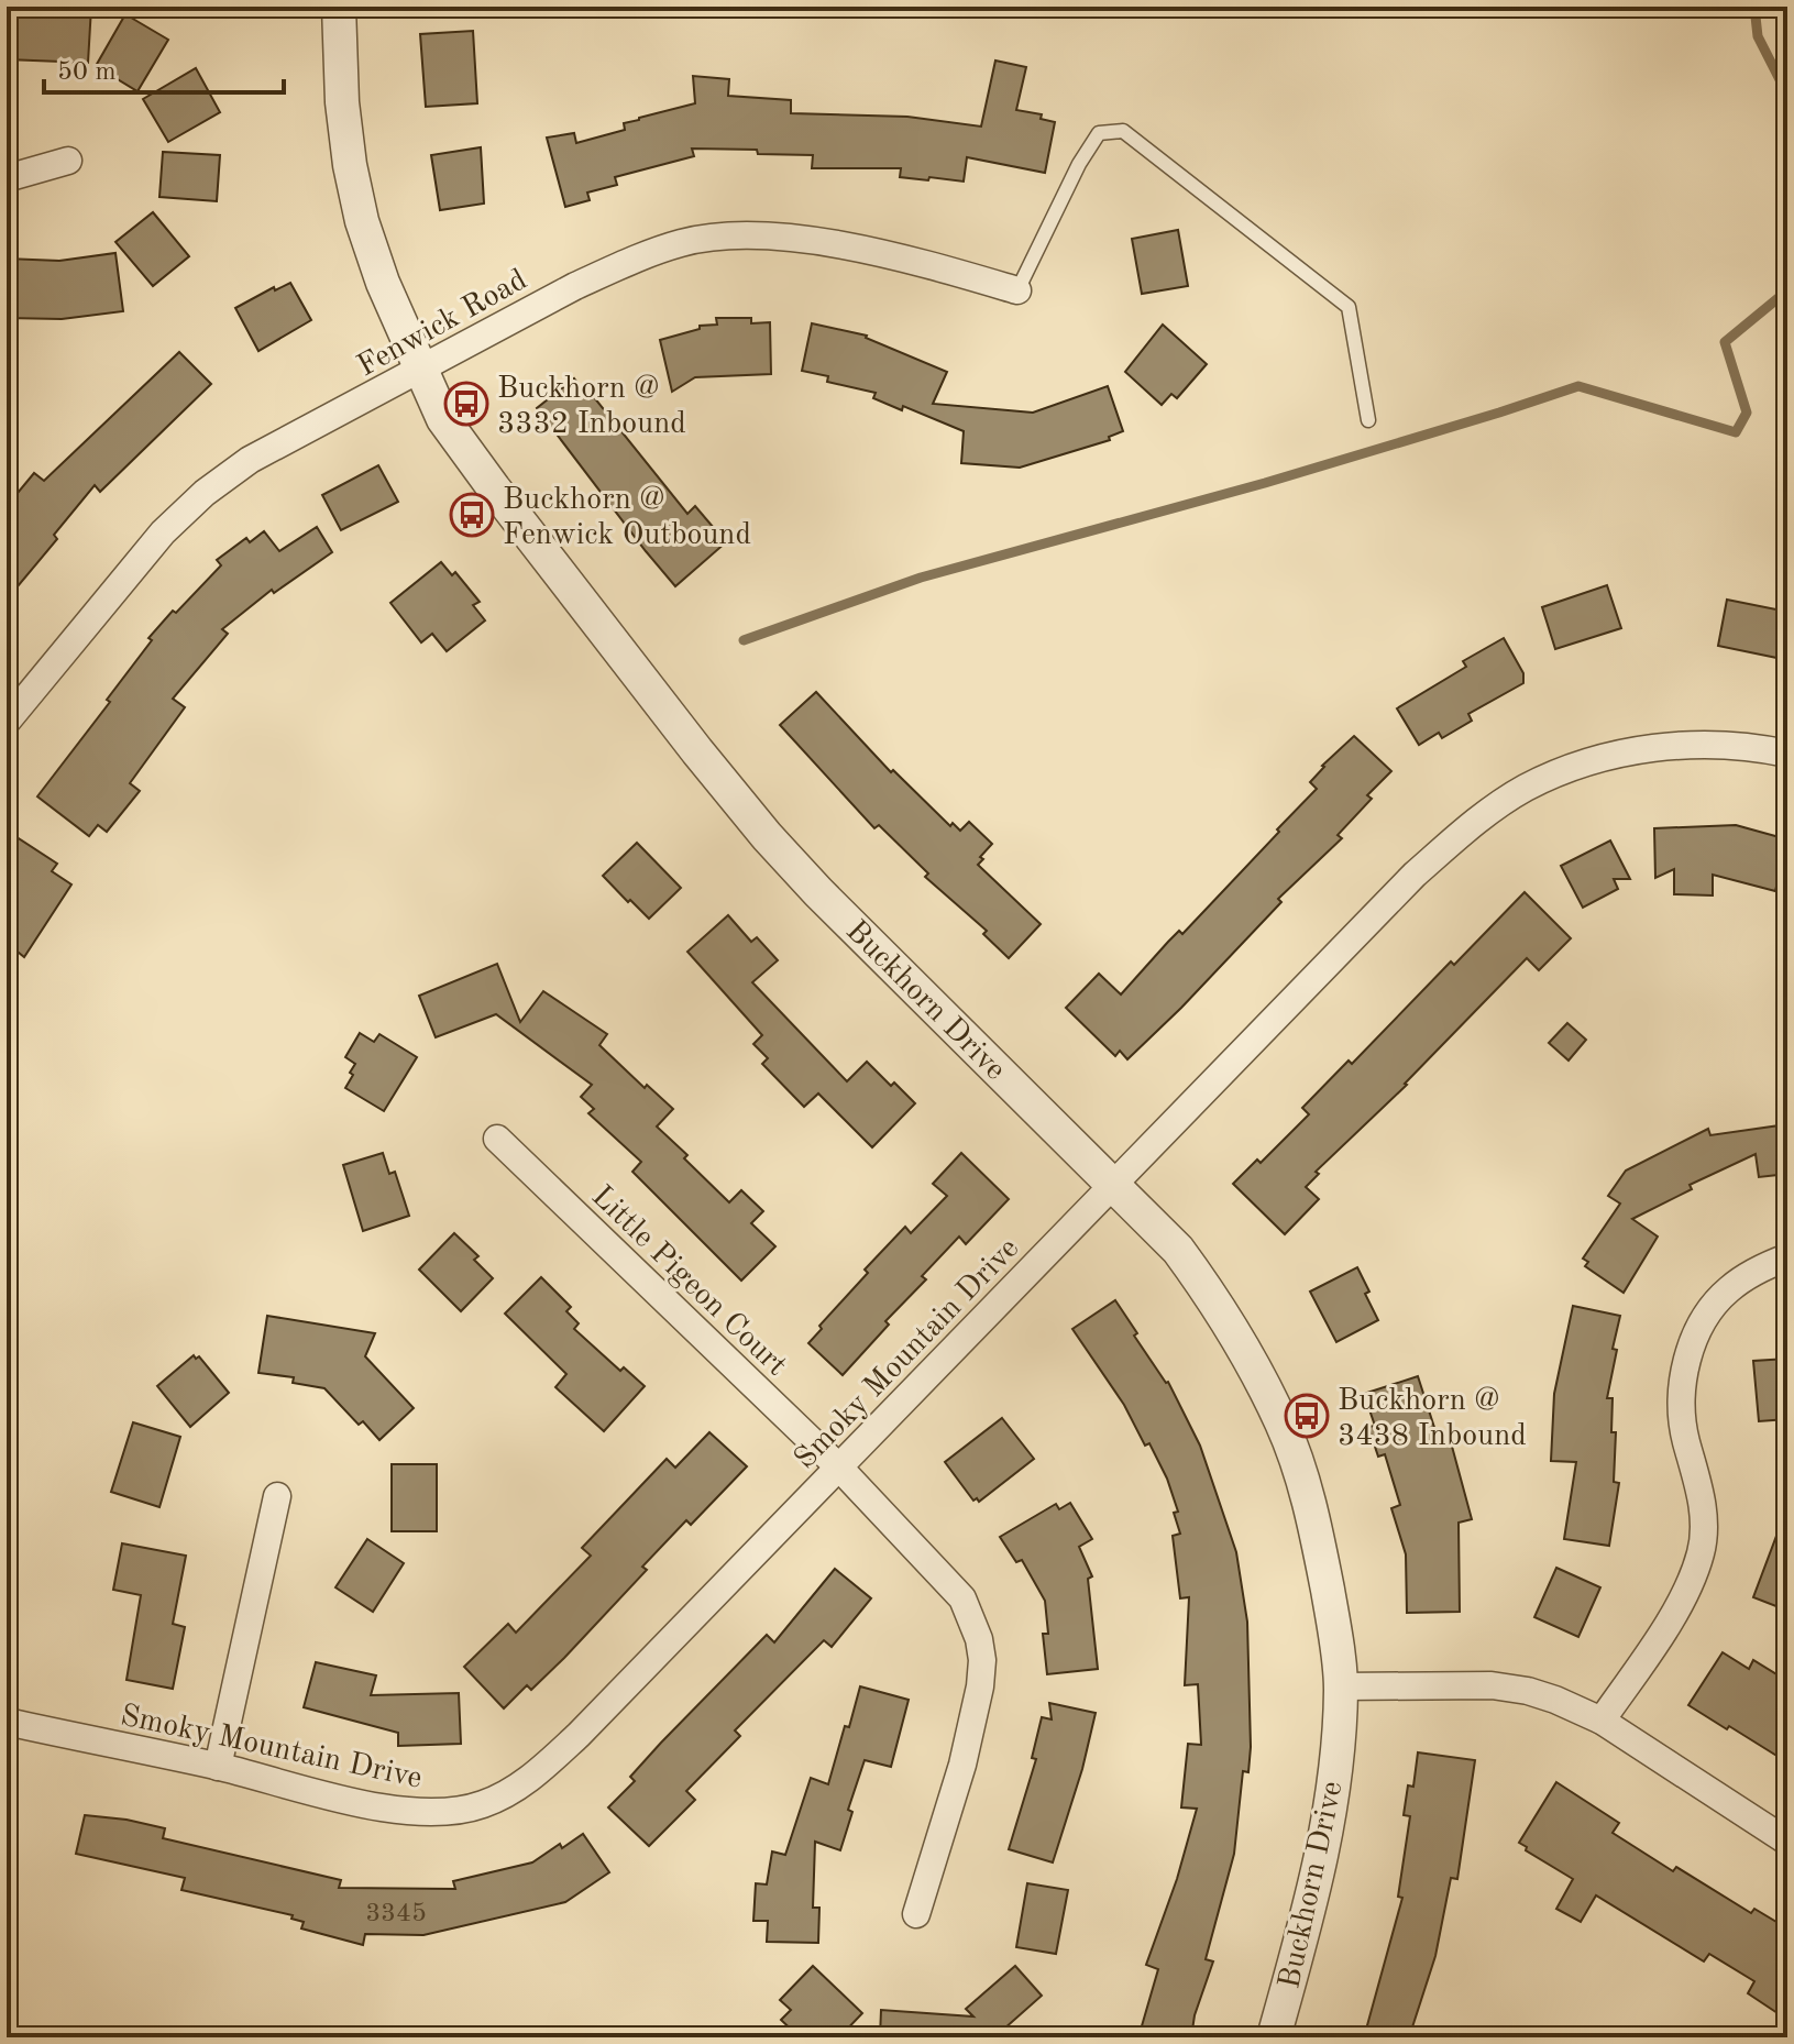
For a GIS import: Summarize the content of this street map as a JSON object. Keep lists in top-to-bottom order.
{
  "streets": {
    "street": [
      "Fenwick Road",
      "Buckhorn Drive",
      "Little Pigeon Court",
      "Smoky Mountain Drive"
    ]
  },
  "crossings": [
    ["Fenwick Road", "Buckhorn Drive"],
    ["Buckhorn Drive", "Smoky Mountain Drive"],
    ["Little Pigeon Court", "Smoky Mountain Drive"]
  ],
  "places": {
    "bus stop": ["Buckhorn @ 3332 Inbound", "Buckhorn @ Fenwick Outbound", "Buckhorn @ 3438 Inbound"]
  },
  "house_numbers": ["3345"],
  "scale_bar": "50 m"
}
